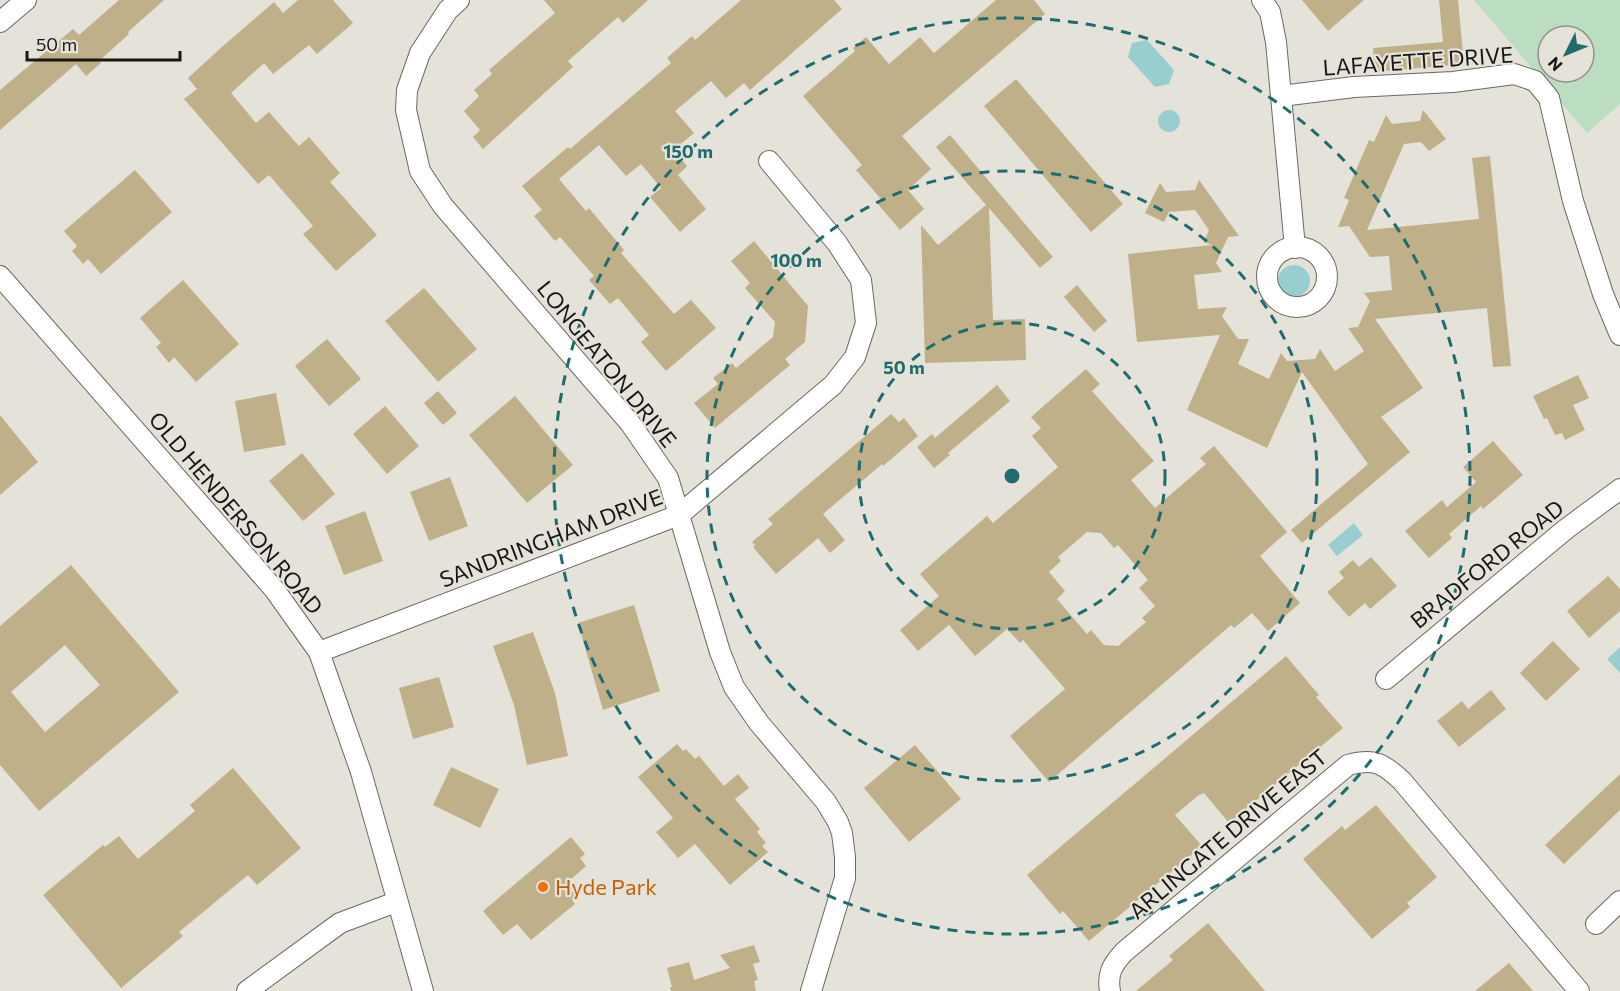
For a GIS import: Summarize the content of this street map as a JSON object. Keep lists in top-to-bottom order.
{
  "streets": {
    "street": [
      "LAFAYETTE DRIVE",
      "LONGEATON DRIVE",
      "OLD HENDERSON ROAD",
      "SANDRINGHAM DRIVE",
      "BRADFORD ROAD",
      "ARLINGATE DRIVE EAST"
    ]
  },
  "crossings": [
    ["LONGEATON DRIVE", "SANDRINGHAM DRIVE"],
    ["OLD HENDERSON ROAD", "SANDRINGHAM DRIVE"]
  ],
  "places": ["Hyde Park"],
  "scale_bar": "50 m",
  "north": "bottom left",
  "rings": ["150 m", "100 m", "50 m"]
}
